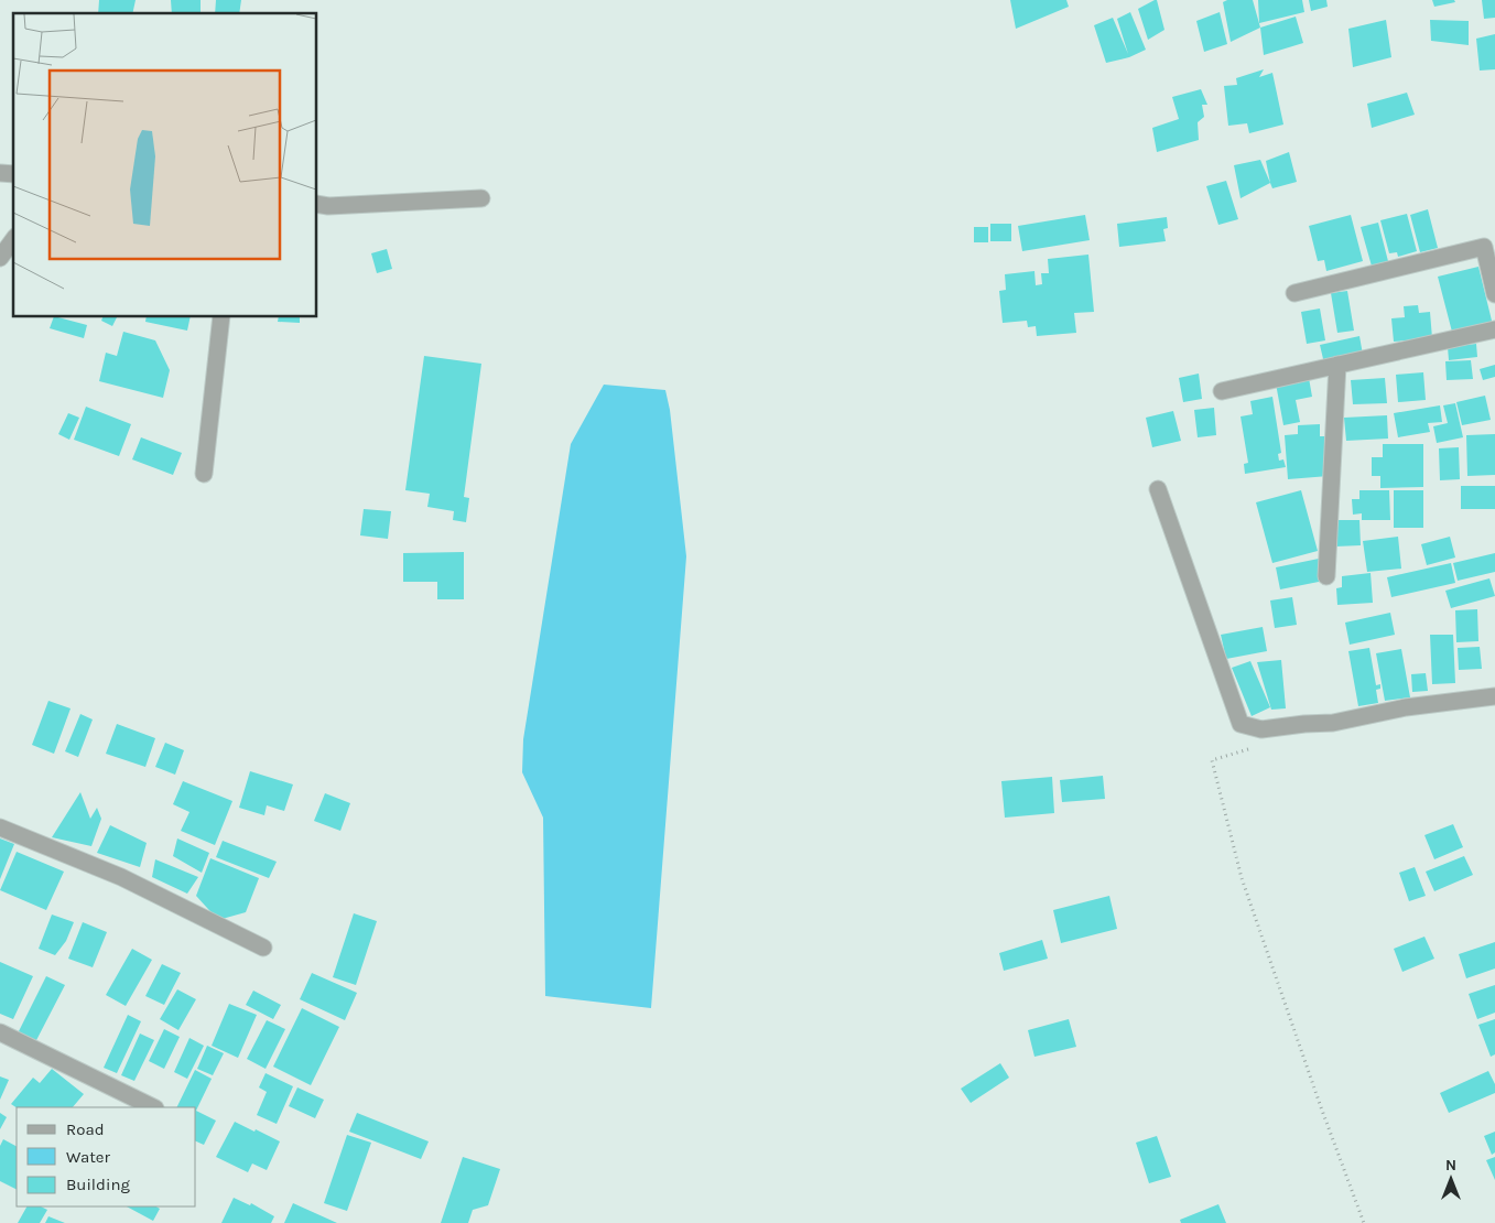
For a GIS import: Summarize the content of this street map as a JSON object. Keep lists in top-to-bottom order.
{
  "legend": ["Road", "Water", "Building"],
  "north": "top"
}
